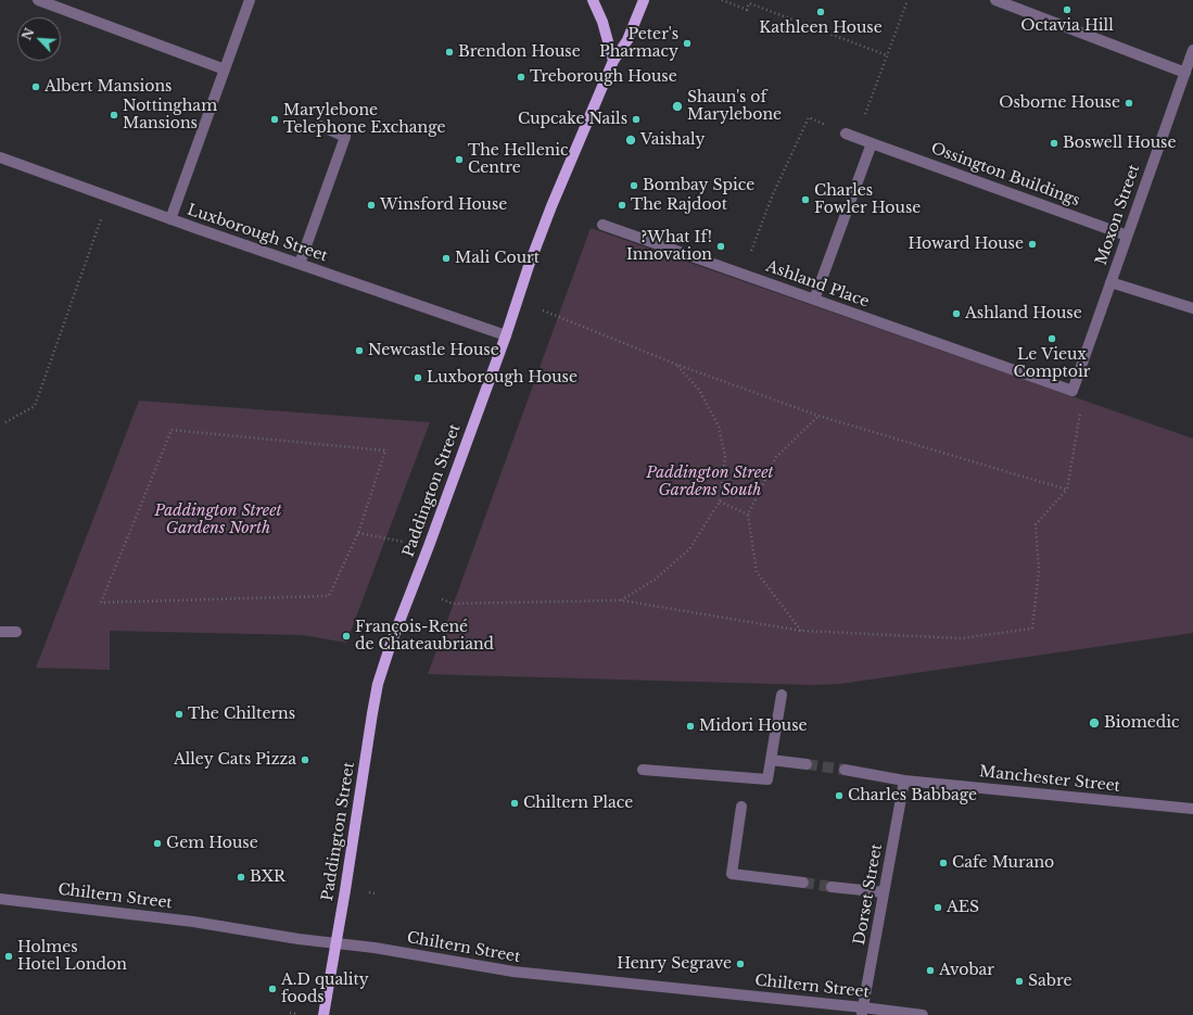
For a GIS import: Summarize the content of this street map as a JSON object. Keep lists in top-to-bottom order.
{
  "streets": {
    "main road": ["Paddington Street"],
    "street": [
      "Ossington Buildings",
      "Moxon Street",
      "Luxborough Street",
      "Ashland Place",
      "Manchester Street",
      "Dorset Street",
      "Chiltern Street"
    ]
  },
  "crossings": [
    ["Ossington Buildings", "Moxon Street"],
    ["Moxon Street", "Ashland Place"],
    ["Luxborough Street", "Paddington Street"],
    ["Paddington Street", "Chiltern Street"],
    ["Manchester Street", "Dorset Street"],
    ["Dorset Street", "Chiltern Street"]
  ],
  "parks": ["Paddington Street Gardens South", "Paddington Street Gardens North"],
  "places": [
    "Octavia Hill",
    "Kathleen House",
    "Peter's Pharmacy",
    "Brendon House",
    "Treborough House",
    "Albert Mansions",
    "Osborne House",
    "Shaun's of Marylebone",
    "Nottingham Mansions",
    "Marylebone Telephone Exchange",
    "Cupcake Nails",
    "Vaishaly",
    "Boswell House",
    "The Hellenic Centre",
    "Bombay Spice",
    "Charles Fowler House",
    "Winsford House",
    "The Rajdoot",
    "Howard House",
    "?What If! Innovation",
    "Mali Court",
    "Ashland House",
    "Le Vieux Comptoir",
    "Newcastle House",
    "Luxborough House",
    "François-René de Chateaubriand",
    "The Chilterns",
    "Biomedic",
    "Midori House",
    "Alley Cats Pizza",
    "Charles Babbage",
    "Chiltern Place",
    "Gem House",
    "Cafe Murano",
    "BXR",
    "AES",
    "Holmes Hotel London",
    "Henry Segrave",
    "Avobar",
    "Sabre",
    "A.D quality foods"
  ],
  "north": "top left"
}
